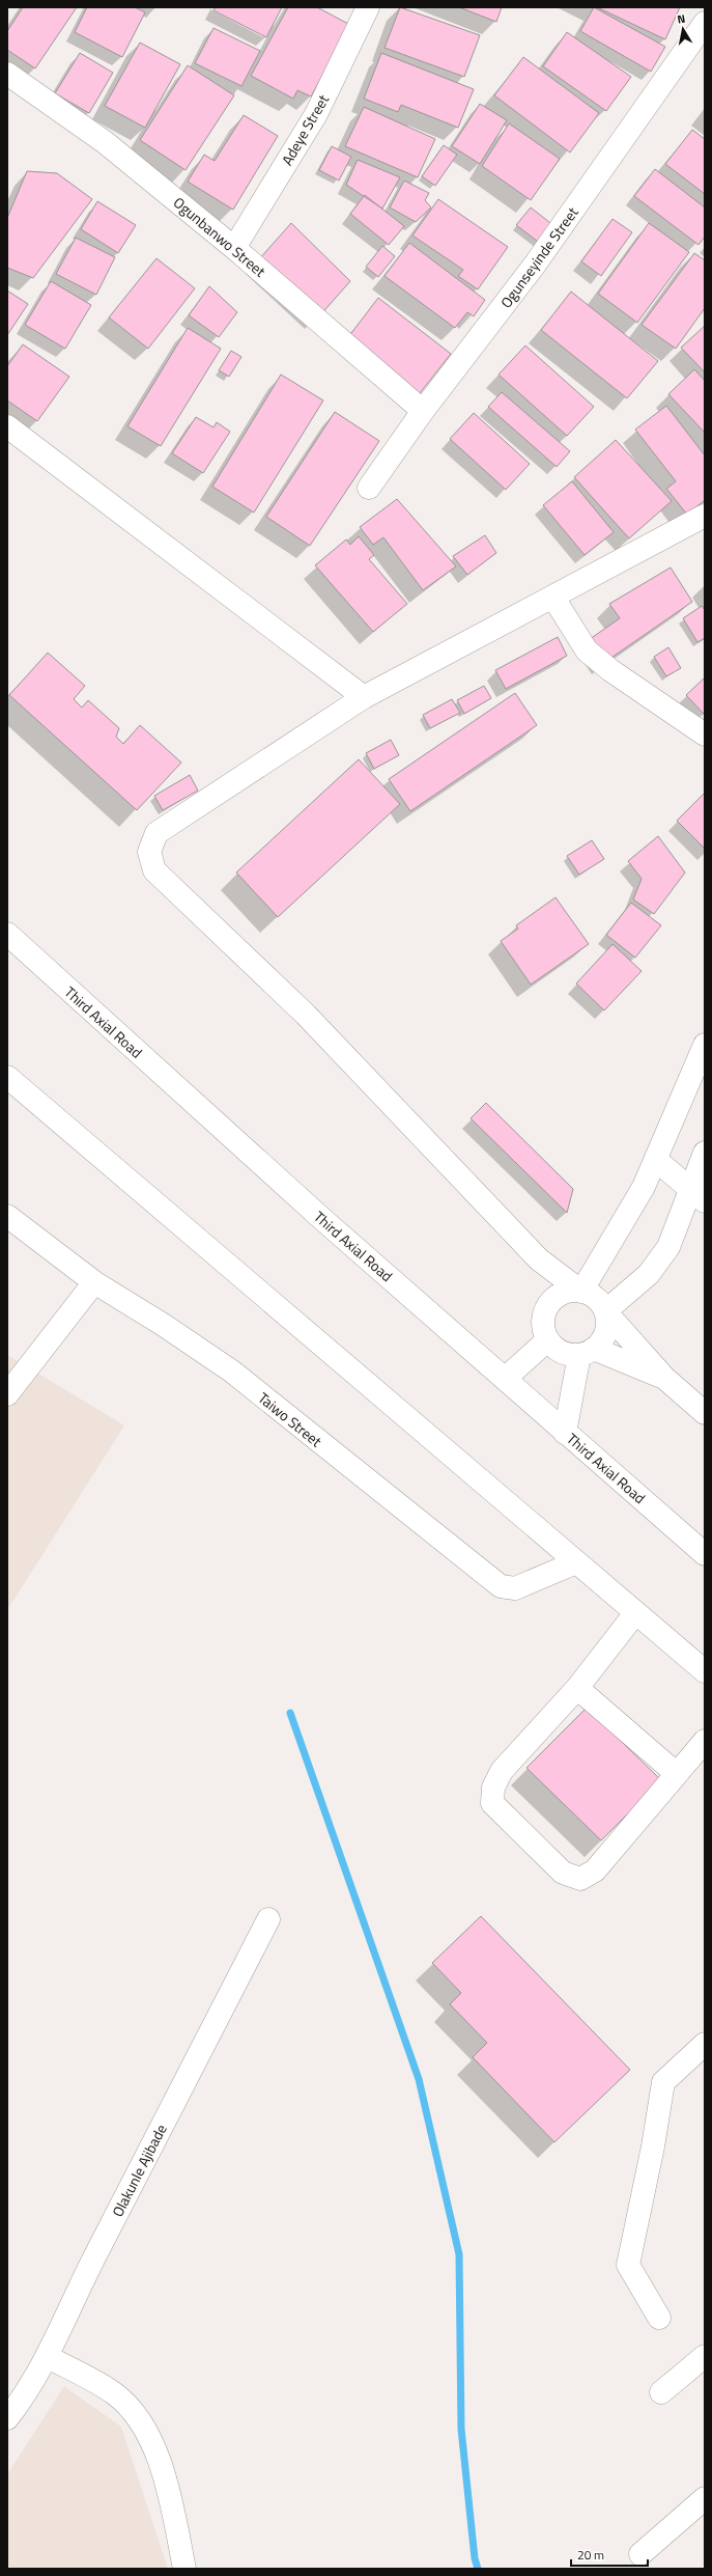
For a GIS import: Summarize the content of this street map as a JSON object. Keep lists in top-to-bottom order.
{
  "streets": {
    "main road": [
      "Adeye Street",
      "Ogunbanwo Street",
      "Ogunseyinde Street",
      "Third Axial Road",
      "Taiwo Street",
      "Olakunle Ajibade"
    ]
  },
  "crossings": [
    ["Adeye Street", "Ogunbanwo Street"],
    ["Ogunbanwo Street", "Ogunseyinde Street"]
  ],
  "scale_bar": "20 m",
  "north": "top"
}
